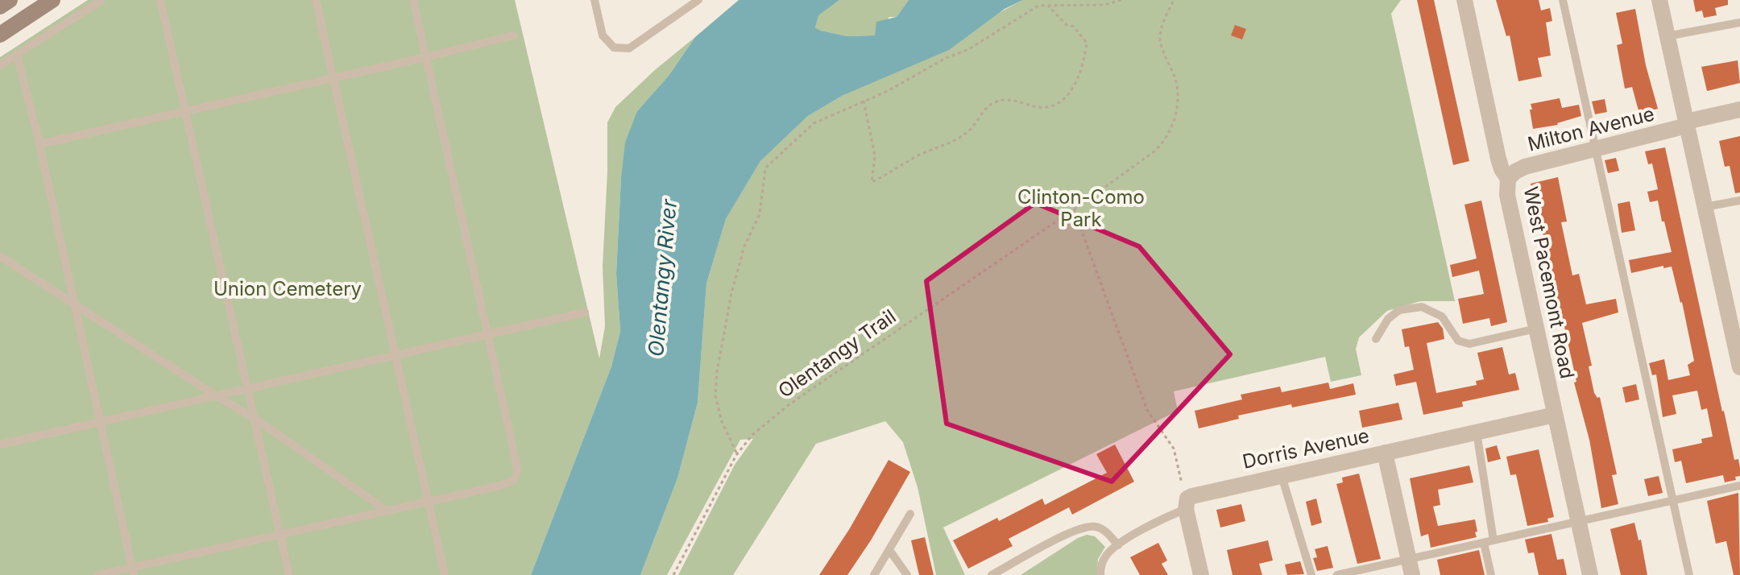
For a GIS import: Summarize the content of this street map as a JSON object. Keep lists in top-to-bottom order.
{
  "streets": {
    "street": ["Milton Avenue", "West Pacemont Road", "Dorris Avenue"],
    "path": ["Olentangy Trail"]
  },
  "crossings": [
    ["Milton Avenue", "West Pacemont Road"],
    ["West Pacemont Road", "Dorris Avenue"]
  ],
  "water": ["Olentangy River"],
  "parks": ["Clinton-Como Park", "Union Cemetery"]
}
